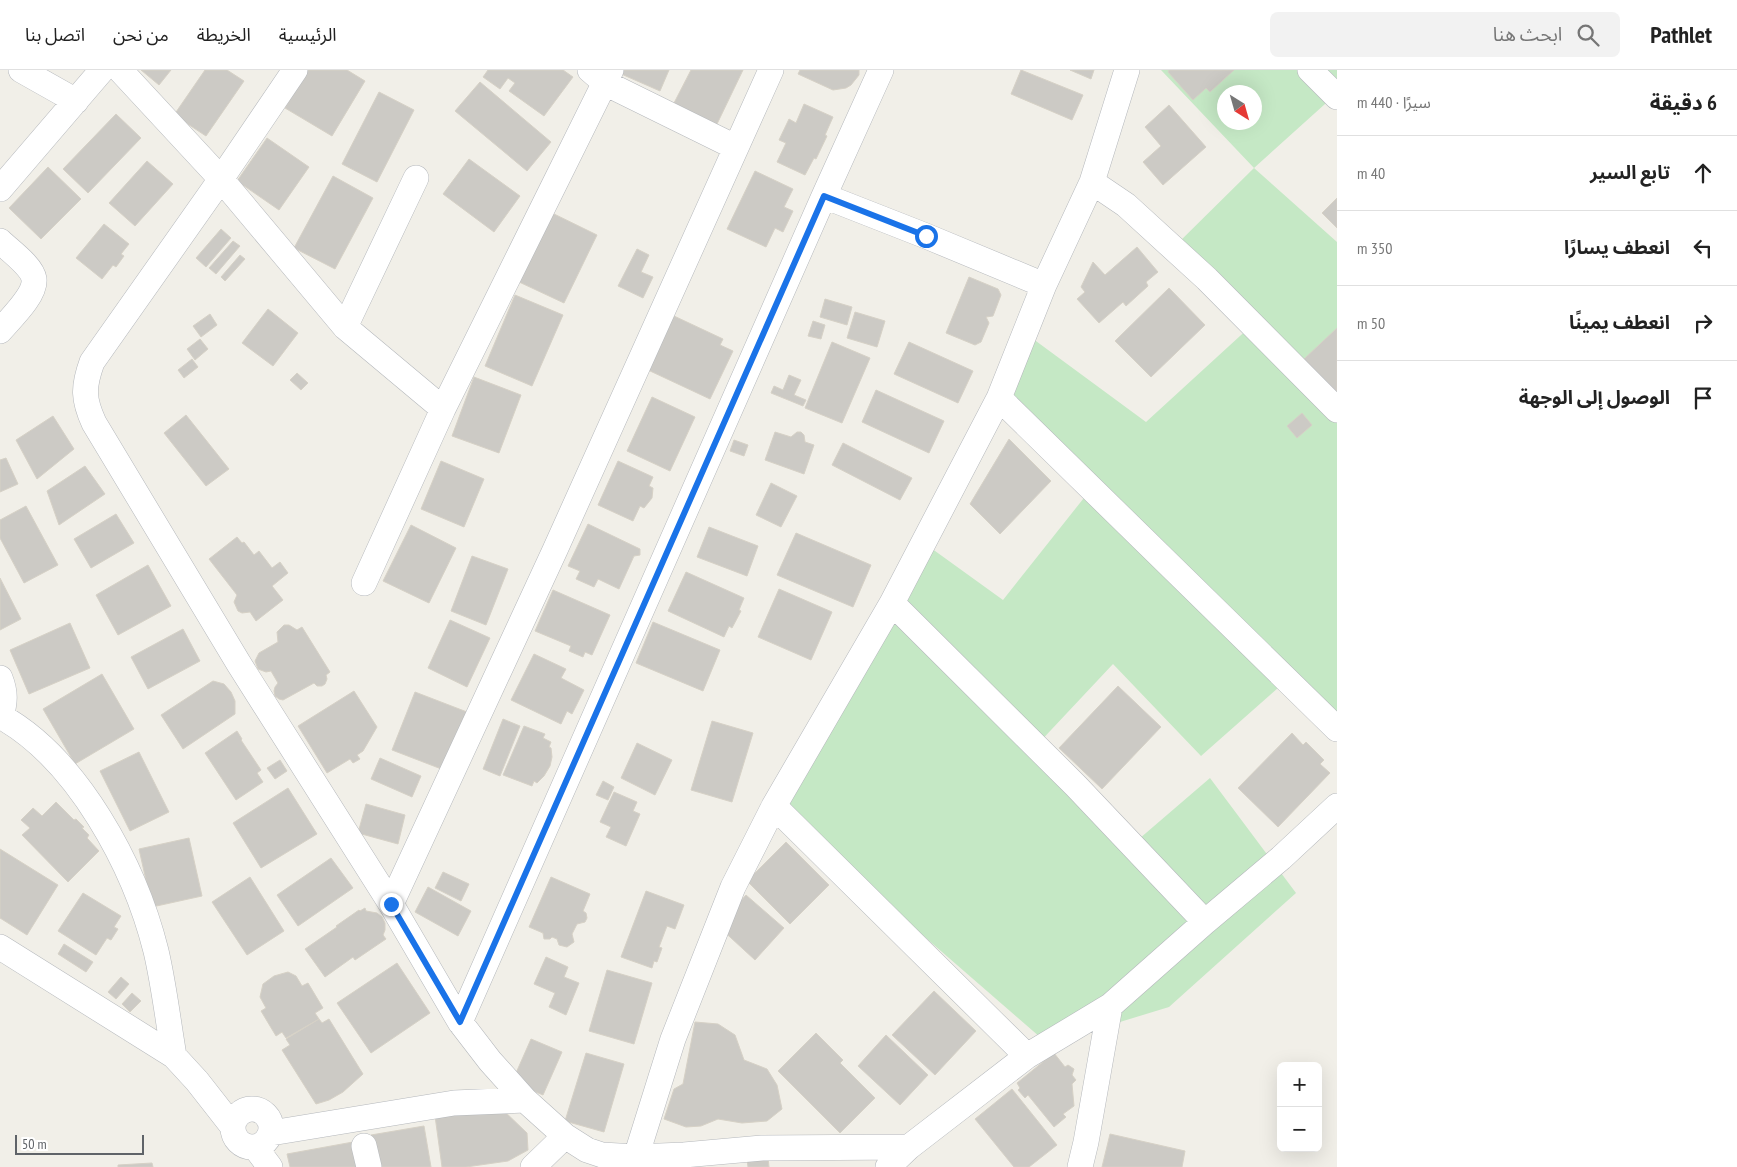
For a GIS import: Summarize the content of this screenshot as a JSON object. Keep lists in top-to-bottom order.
{
  "scale_bar": "50 m",
  "north": "bottom right",
  "page": {
    "header": "Pathlet",
    "search": "ابحث هنا",
    "nav": [
      "الرئيسية",
      "الخريطة",
      "من نحن",
      "اتصل بنا"
    ],
    "heading": ["6 دقيقة", "سيرًا · 440 m"],
    "list": [
      ["تابع السير", "40 m"],
      ["انعطف يسارًا", "350 m"],
      ["انعطف يمينًا", "50 m"],
      "الوصول إلى الوجهة"
    ],
    "map_buttons": ["+", "−"],
    "scale": "50 m"
  }
}
